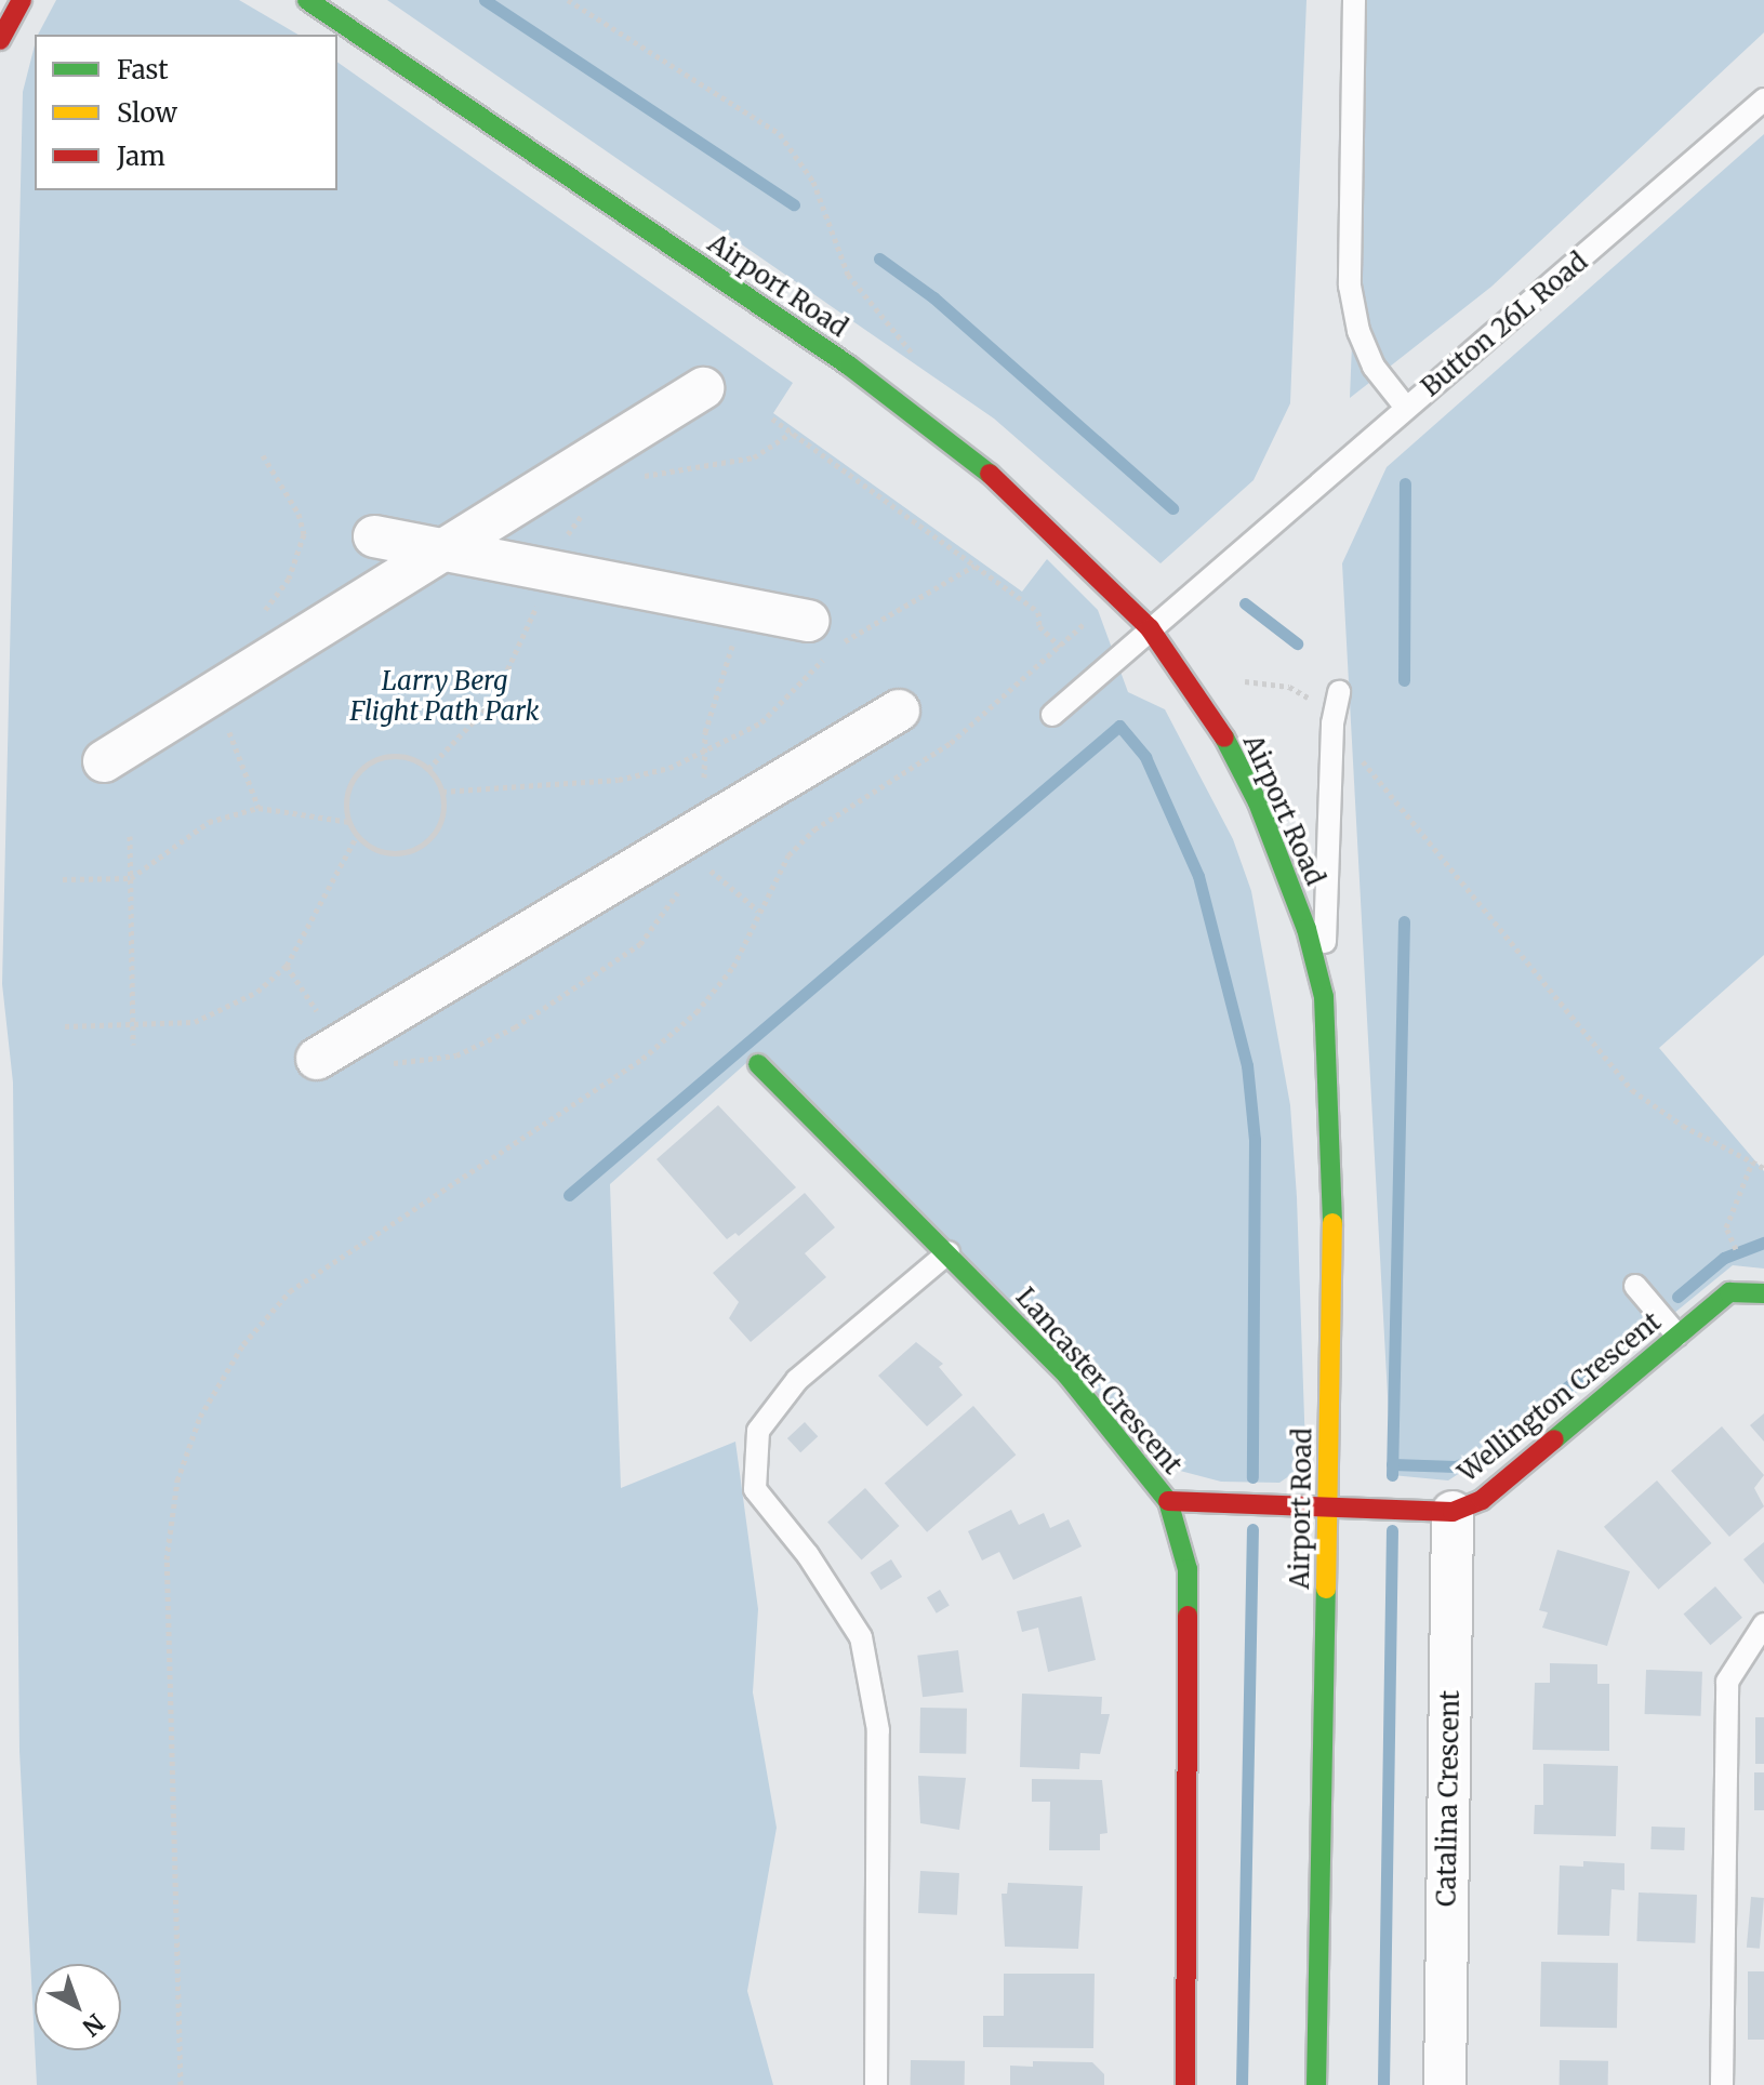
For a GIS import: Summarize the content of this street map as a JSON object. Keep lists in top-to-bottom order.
{
  "streets": {
    "street": [
      "Airport Road",
      "Lancaster Crescent",
      "Wellington Crescent",
      "Catalina Crescent"
    ],
    "lane": ["Button 26L Road"]
  },
  "crossings": [
    ["Airport Road", "Wellington Crescent"],
    ["Lancaster Crescent", "Wellington Crescent"],
    ["Wellington Crescent", "Catalina Crescent"]
  ],
  "parks": ["Larry Berg Flight Path Park"],
  "legend": ["Fast", "Slow", "Jam"],
  "north": "bottom right"
}
